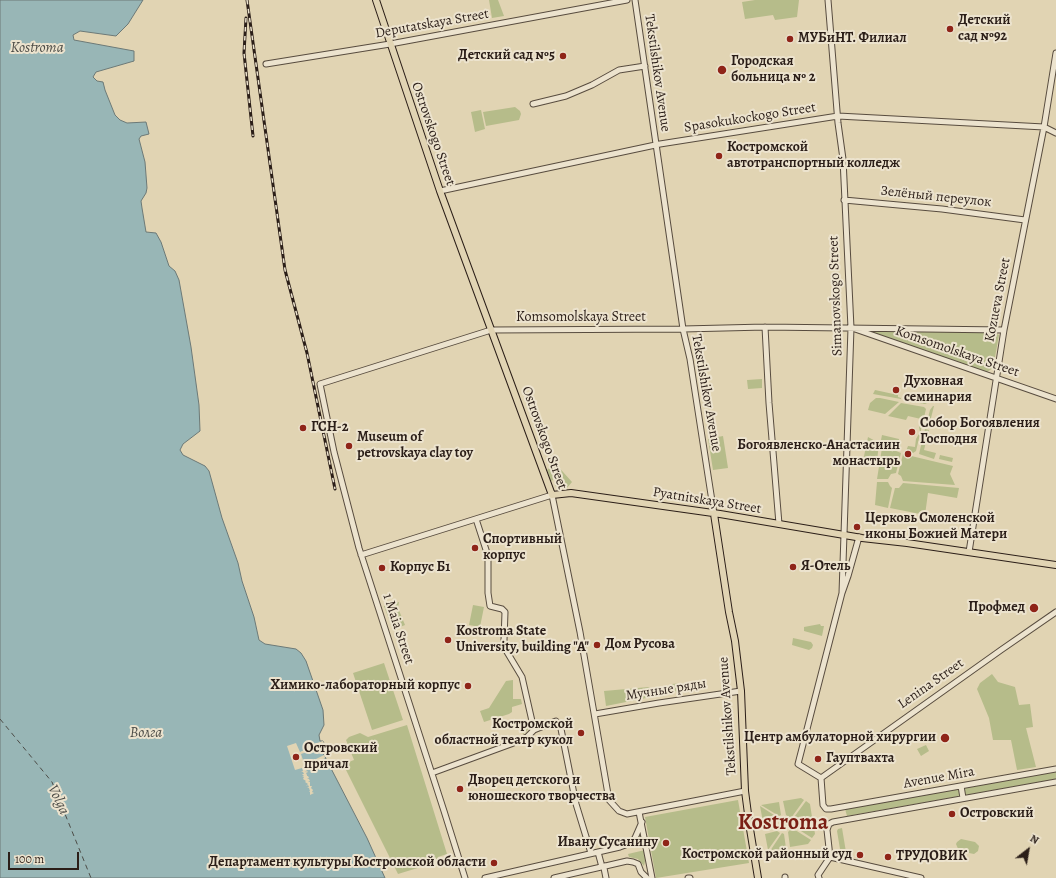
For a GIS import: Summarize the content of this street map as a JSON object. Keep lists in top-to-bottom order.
{
  "streets": {
    "main road": ["Tekstilshikov Avenue", "Ostrovskogo Street", "Pyatnitskaya Street"],
    "street": [
      "Deputatskaya Street",
      "Spasokukoсkogo Street",
      "Зелёный переулок",
      "Simanovskogo Street",
      "Kozueva Street",
      "Komsomolskaya Street",
      "1 Maia Street",
      "Lenina Street",
      "Мучные ряды",
      "Avenue Mira"
    ]
  },
  "crossings": [
    ["Deputatskaya Street", "Ostrovskogo Street"],
    ["Tekstilshikov Avenue", "Spasokukoсkogo Street"],
    ["Tekstilshikov Avenue", "Komsomolskaya Street"],
    ["Tekstilshikov Avenue", "Pyatnitskaya Street"],
    ["Tekstilshikov Avenue", "Мучные ряды"],
    ["Spasokukoсkogo Street", "Ostrovskogo Street"],
    ["Spasokukoсkogo Street", "Simanovskogo Street"],
    ["Spasokukoсkogo Street", "Kozueva Street"],
    ["Ostrovskogo Street", "Komsomolskaya Street"],
    ["Ostrovskogo Street", "Pyatnitskaya Street"],
    ["Ostrovskogo Street", "Мучные ряды"],
    ["Зелёный переулок", "Simanovskogo Street"],
    ["Зелёный переулок", "Kozueva Street"],
    ["Simanovskogo Street", "Komsomolskaya Street"],
    ["Simanovskogo Street", "Pyatnitskaya Street"],
    ["Simanovskogo Street", "Lenina Street"],
    ["Simanovskogo Street", "Avenue Mira"],
    ["Kozueva Street", "Komsomolskaya Street"],
    ["Kozueva Street", "Pyatnitskaya Street"],
    ["Komsomolskaya Street", "1 Maia Street"],
    ["Pyatnitskaya Street", "1 Maia Street"],
    ["Lenina Street", "Avenue Mira"]
  ],
  "districts": ["Kostroma"],
  "water": ["Kostroma", "Волга", "Volga"],
  "places": [
    "Детский сад №92",
    "МУБиНТ. Филиал",
    "Детский сад №5",
    "Городская больница № 2",
    "Костромской автотранспортный колледж",
    "Духовная семинария",
    "ГСН-2",
    "Собор Богоявления Господня",
    "Museum of petrovskaya clay toy",
    "Богоявленско-Анастасиин монастырь",
    "Церковь Смоленской иконы Божией Матери",
    "Спортивный корпус",
    "Я-Отель",
    "Корпус Б1",
    "Профмед",
    "Kostroma State University, building \"A\"",
    "Дом Русова",
    "Химико-лабораторный корпус",
    "Костромской областной театр кукол",
    "Центр амбулаторной хирургии",
    "Островский причал",
    "Гауптвахта",
    "Дворец детского и юношеского творчества",
    "Островский",
    "Ивану Сусанину",
    "Костромской районный суд",
    "ТРУДОВИК",
    "Департамент культуры Костромской области"
  ],
  "scale_bar": "100 m",
  "north": "top right"
}
